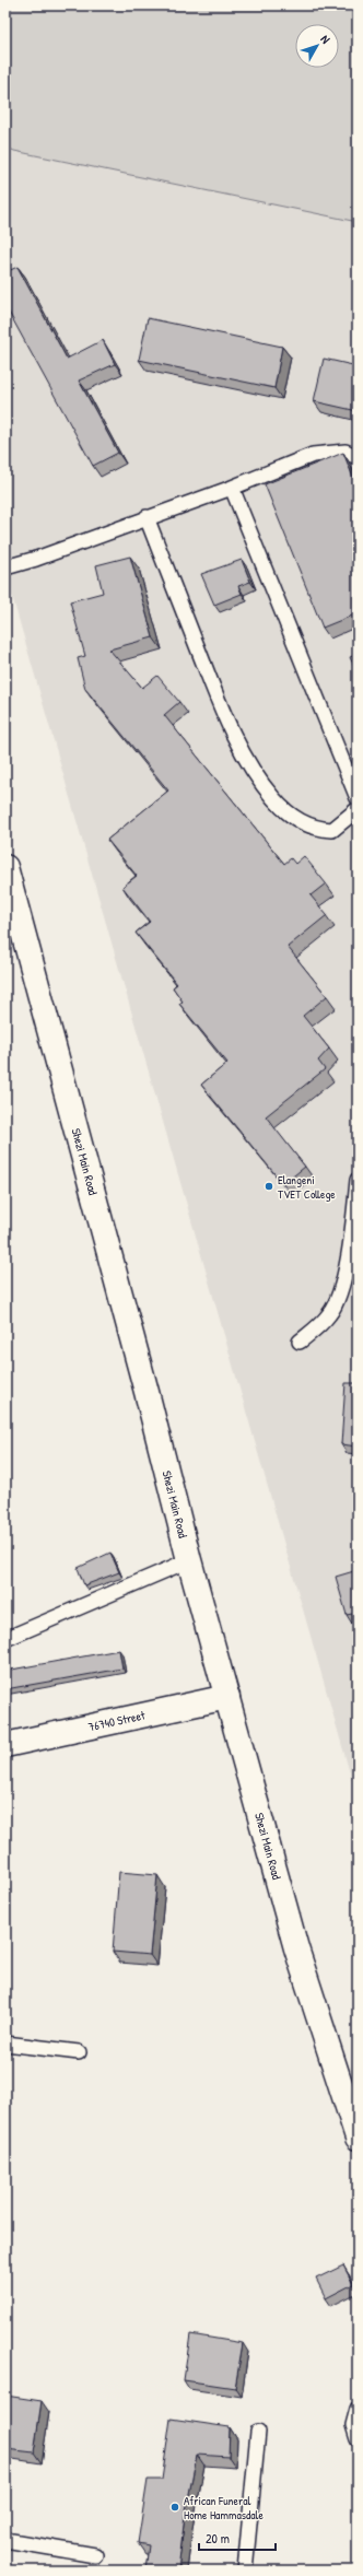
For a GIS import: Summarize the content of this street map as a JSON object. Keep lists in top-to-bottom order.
{
  "streets": {
    "street": ["Shezi Main Road", "76740 Street"]
  },
  "crossings": [
    ["Shezi Main Road", "76740 Street"]
  ],
  "places": ["Elangeni TVET College", "African Funeral Home Hammasdale"],
  "scale_bar": "20 m",
  "north": "top right"
}
